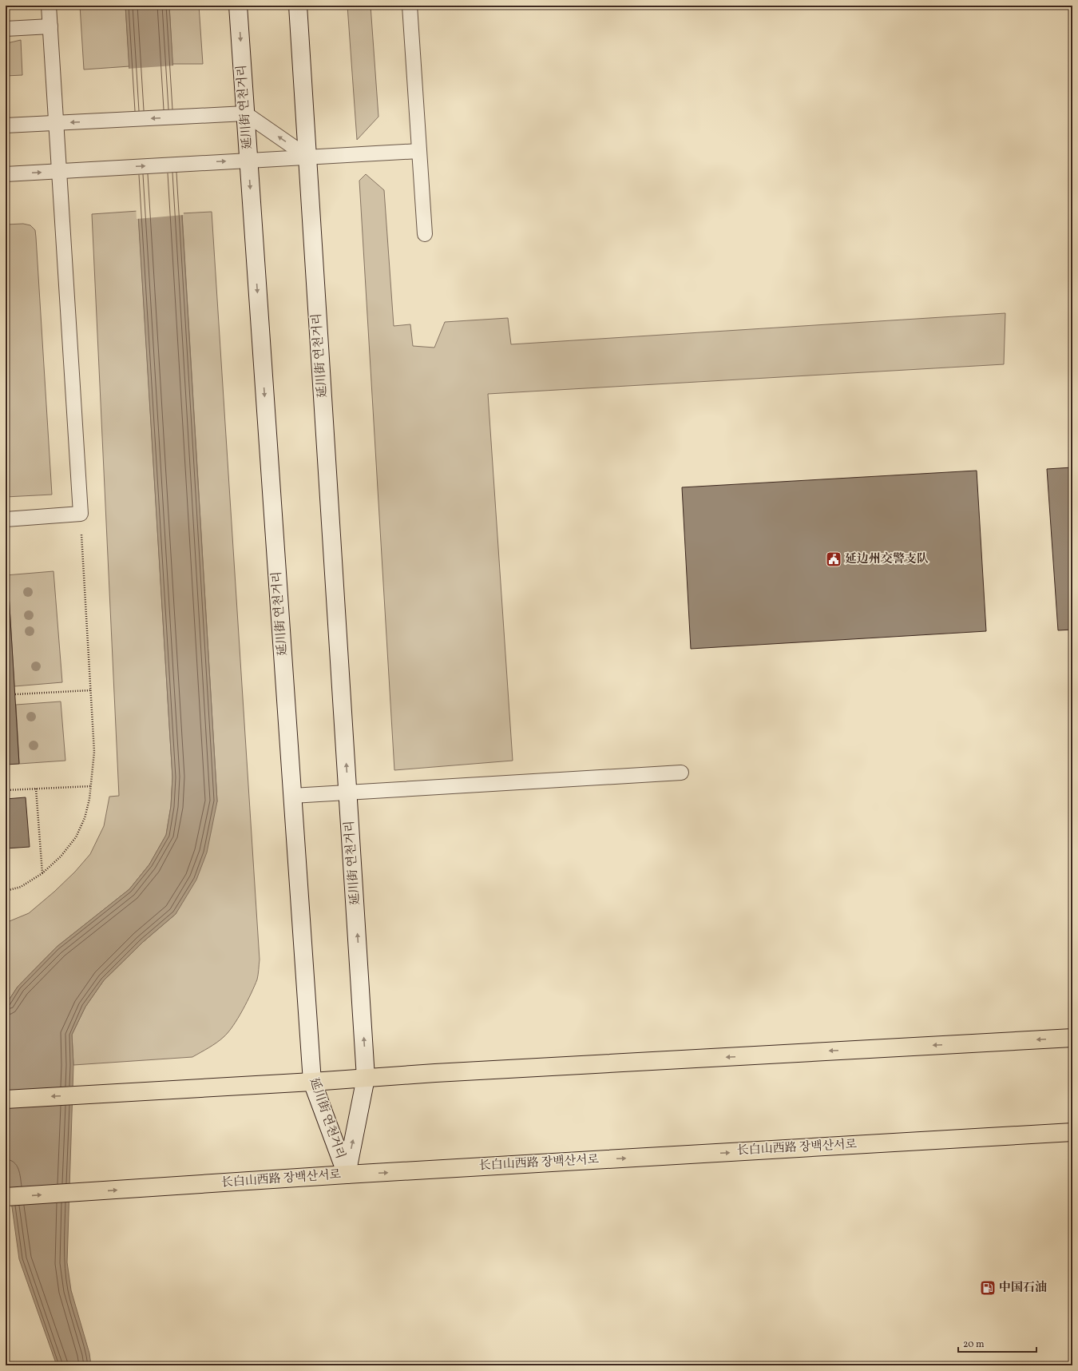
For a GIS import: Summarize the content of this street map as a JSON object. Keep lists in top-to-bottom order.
{
  "streets": {
    "main road": ["延川街 연천거리", "长白山西路 장백산서로"]
  },
  "crossings": [
    ["延川街 연천거리", "长白山西路 장백산서로"]
  ],
  "places": {
    "public building": ["延边州交警支队"],
    "fuel station": ["中国石油"]
  },
  "scale_bar": "20 m"
}
